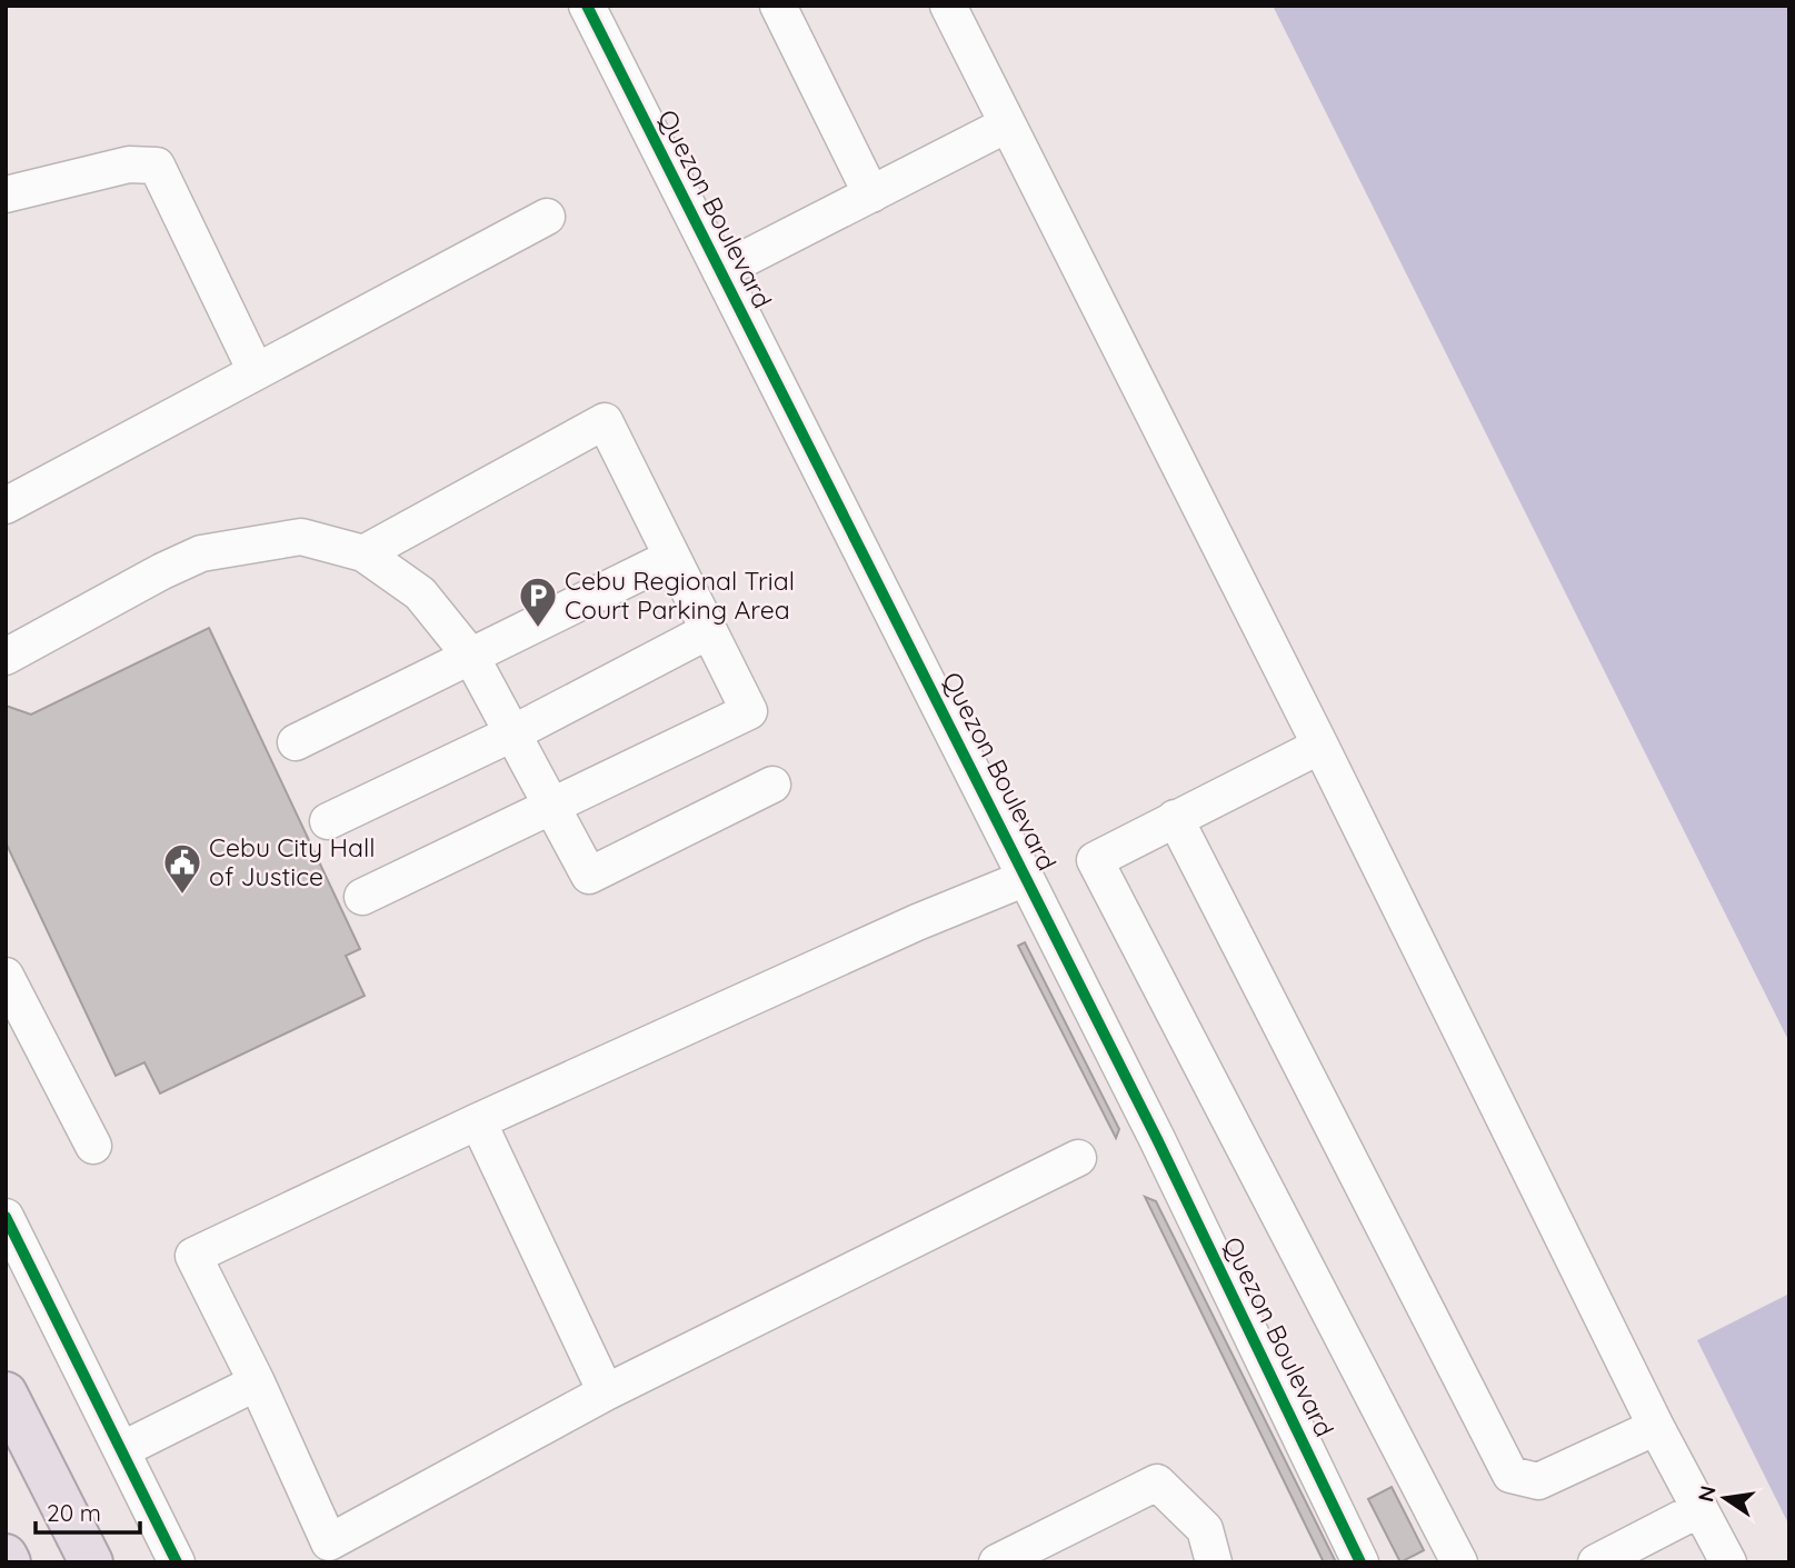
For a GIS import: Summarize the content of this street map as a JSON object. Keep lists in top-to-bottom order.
{
  "streets": {
    "street": ["Quezon Boulevard"]
  },
  "places": {
    "parking": ["Cebu Regional Trial Court Parking Area"],
    "public building": ["Cebu City Hall of Justice"]
  },
  "scale_bar": "20 m",
  "north": "left"
}
